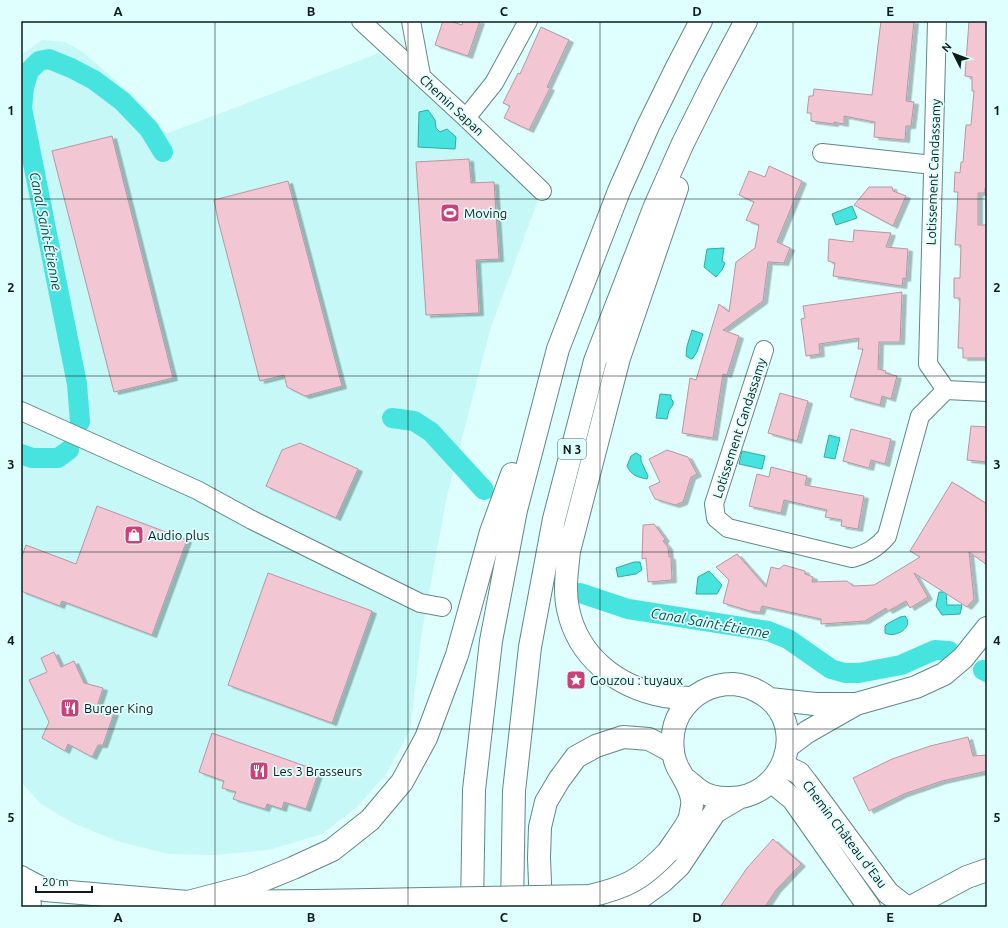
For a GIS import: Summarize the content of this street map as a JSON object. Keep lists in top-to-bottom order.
{
  "streets": {
    "main road": ["N 3", "Chemin Château d'Eau"],
    "street": ["Chemin Sapan", "Lotissement Candassamy"]
  },
  "water": ["Canal Saint-Étienne"],
  "places": {
    "sports": ["Moving"],
    "shop": ["Audio plus"],
    "place": ["Gouzou : tuyaux"],
    "restaurant": ["Burger King", "Les 3 Brasseurs"]
  },
  "scale_bar": "20 m",
  "north": "top left",
  "grid": {
    "columns": [
      "A",
      "B",
      "C",
      "D",
      "E"
    ],
    "rows": [
      "1",
      "2",
      "3",
      "4",
      "5"
    ]
  }
}
